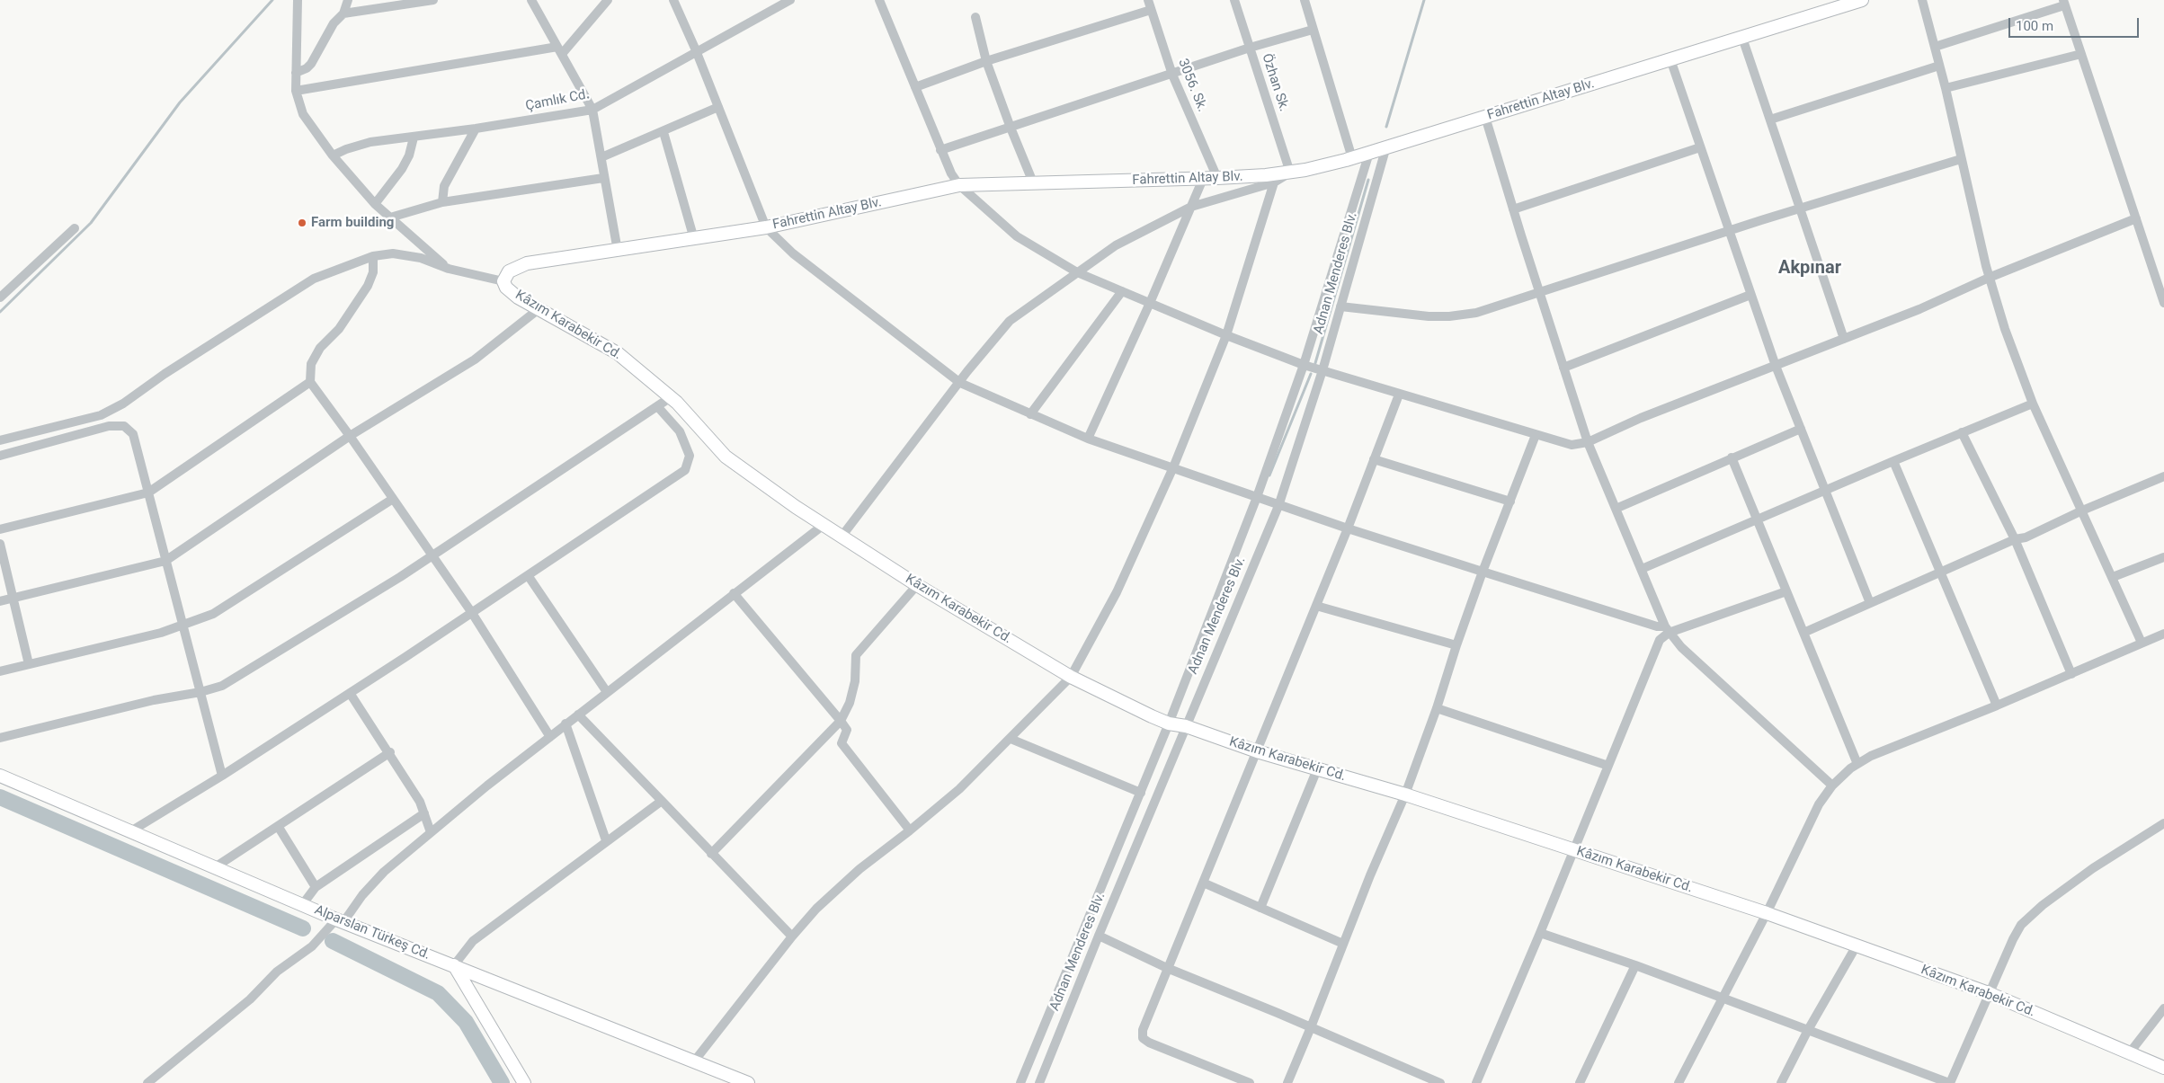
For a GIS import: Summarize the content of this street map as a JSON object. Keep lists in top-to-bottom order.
{
  "streets": {
    "street": [
      "Özhan Sk.",
      "3056. Sk.",
      "Fahrettin Altay Blv.",
      "Çamlık Cd.",
      "Adnan Menderes Blv.",
      "Kâzım Karabekir Cd.",
      "Alparslan Türkeş Cd."
    ]
  },
  "crossings": [
    ["Özhan Sk.", "Fahrettin Altay Blv."],
    ["3056. Sk.", "Fahrettin Altay Blv."],
    ["Fahrettin Altay Blv.", "Adnan Menderes Blv."],
    ["Fahrettin Altay Blv.", "Kâzım Karabekir Cd."],
    ["Adnan Menderes Blv.", "Kâzım Karabekir Cd."]
  ],
  "districts": ["Akpınar"],
  "places": ["Farm building"],
  "scale_bar": "100 m"
}
